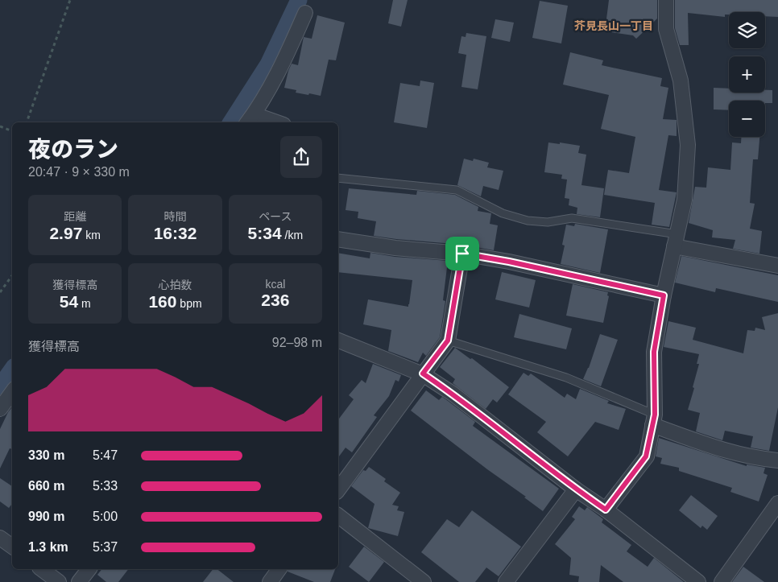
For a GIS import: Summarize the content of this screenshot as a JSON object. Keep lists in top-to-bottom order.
{
  "districts": ["芥見長山一丁目"],
  "page": {
    "map_buttons": ["+", "−"],
    "heading": ["夜のラン", "20:47 · 9 × 330 m"],
    "stats": [
      ["距離", "2.97 km"],
      ["時間", "16:32"],
      ["ペース", "5:34 /km"],
      ["獲得標高", "54 m"],
      ["心拍数", "160 bpm"],
      ["kcal", "236"]
    ],
    "chart": ["獲得標高", "92–98 m"],
    "list": [
      {
        "name": "330 m",
        "note": "5:47"
      },
      {
        "name": "660 m",
        "note": "5:33"
      },
      {
        "name": "990 m",
        "note": "5:00"
      },
      {
        "name": "1.3 km",
        "note": "5:37"
      }
    ]
  }
}
